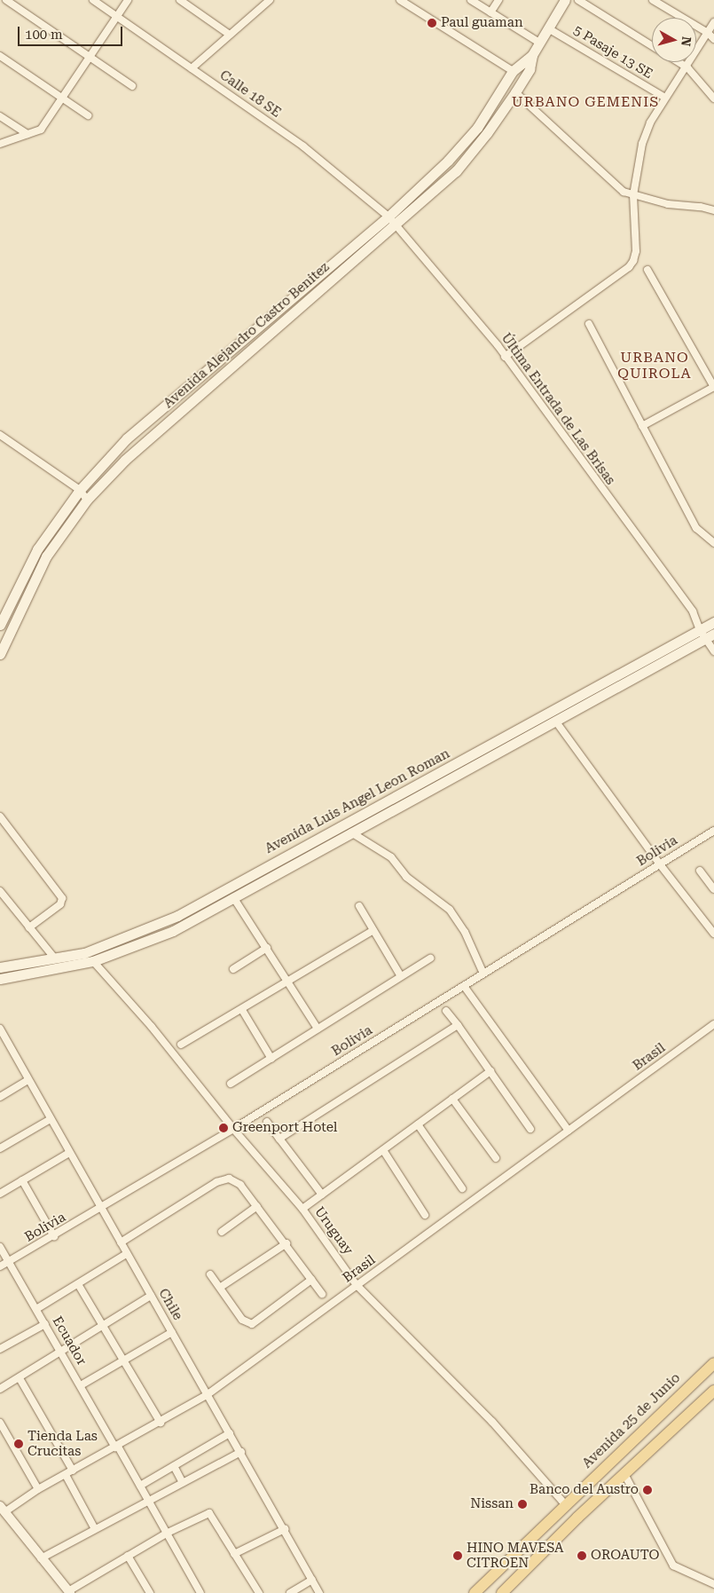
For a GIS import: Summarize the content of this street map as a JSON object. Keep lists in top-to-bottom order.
{
  "streets": {
    "main road": ["Avenida Alejandro Castro Benitez", "Avenida Luis Angel Leon Roman", "Avenida 25 de Junio"],
    "street": [
      "5 Pasaje 13 SE",
      "Calle 18 SE",
      "Última Entrada de Las Brisas",
      "Bolivia",
      "Brasil",
      "Uruguay",
      "Chile",
      "Ecuador"
    ]
  },
  "crossings": [
    ["5 Pasaje 13 SE", "Avenida Alejandro Castro Benitez"],
    ["Calle 18 SE", "Avenida Alejandro Castro Benitez"],
    ["Calle 18 SE", "Última Entrada de Las Brisas"],
    ["Avenida Alejandro Castro Benitez", "Última Entrada de Las Brisas"],
    ["Última Entrada de Las Brisas", "Avenida Luis Angel Leon Roman"],
    ["Avenida Luis Angel Leon Roman", "Uruguay"],
    ["Bolivia", "Uruguay"],
    ["Bolivia", "Chile"],
    ["Bolivia", "Ecuador"],
    ["Brasil", "Uruguay"],
    ["Brasil", "Chile"],
    ["Brasil", "Ecuador"],
    ["Uruguay", "Avenida 25 de Junio"]
  ],
  "districts": ["URBANO GEMENIS", "URBANO QUIROLA"],
  "places": [
    "Paul guaman",
    "Greenport Hotel",
    "Tienda Las Crucitas",
    "Banco del Austro",
    "Nissan",
    "HINO MAVESA CITROEN",
    "OROAUTO"
  ],
  "scale_bar": "100 m",
  "north": "right"
}
